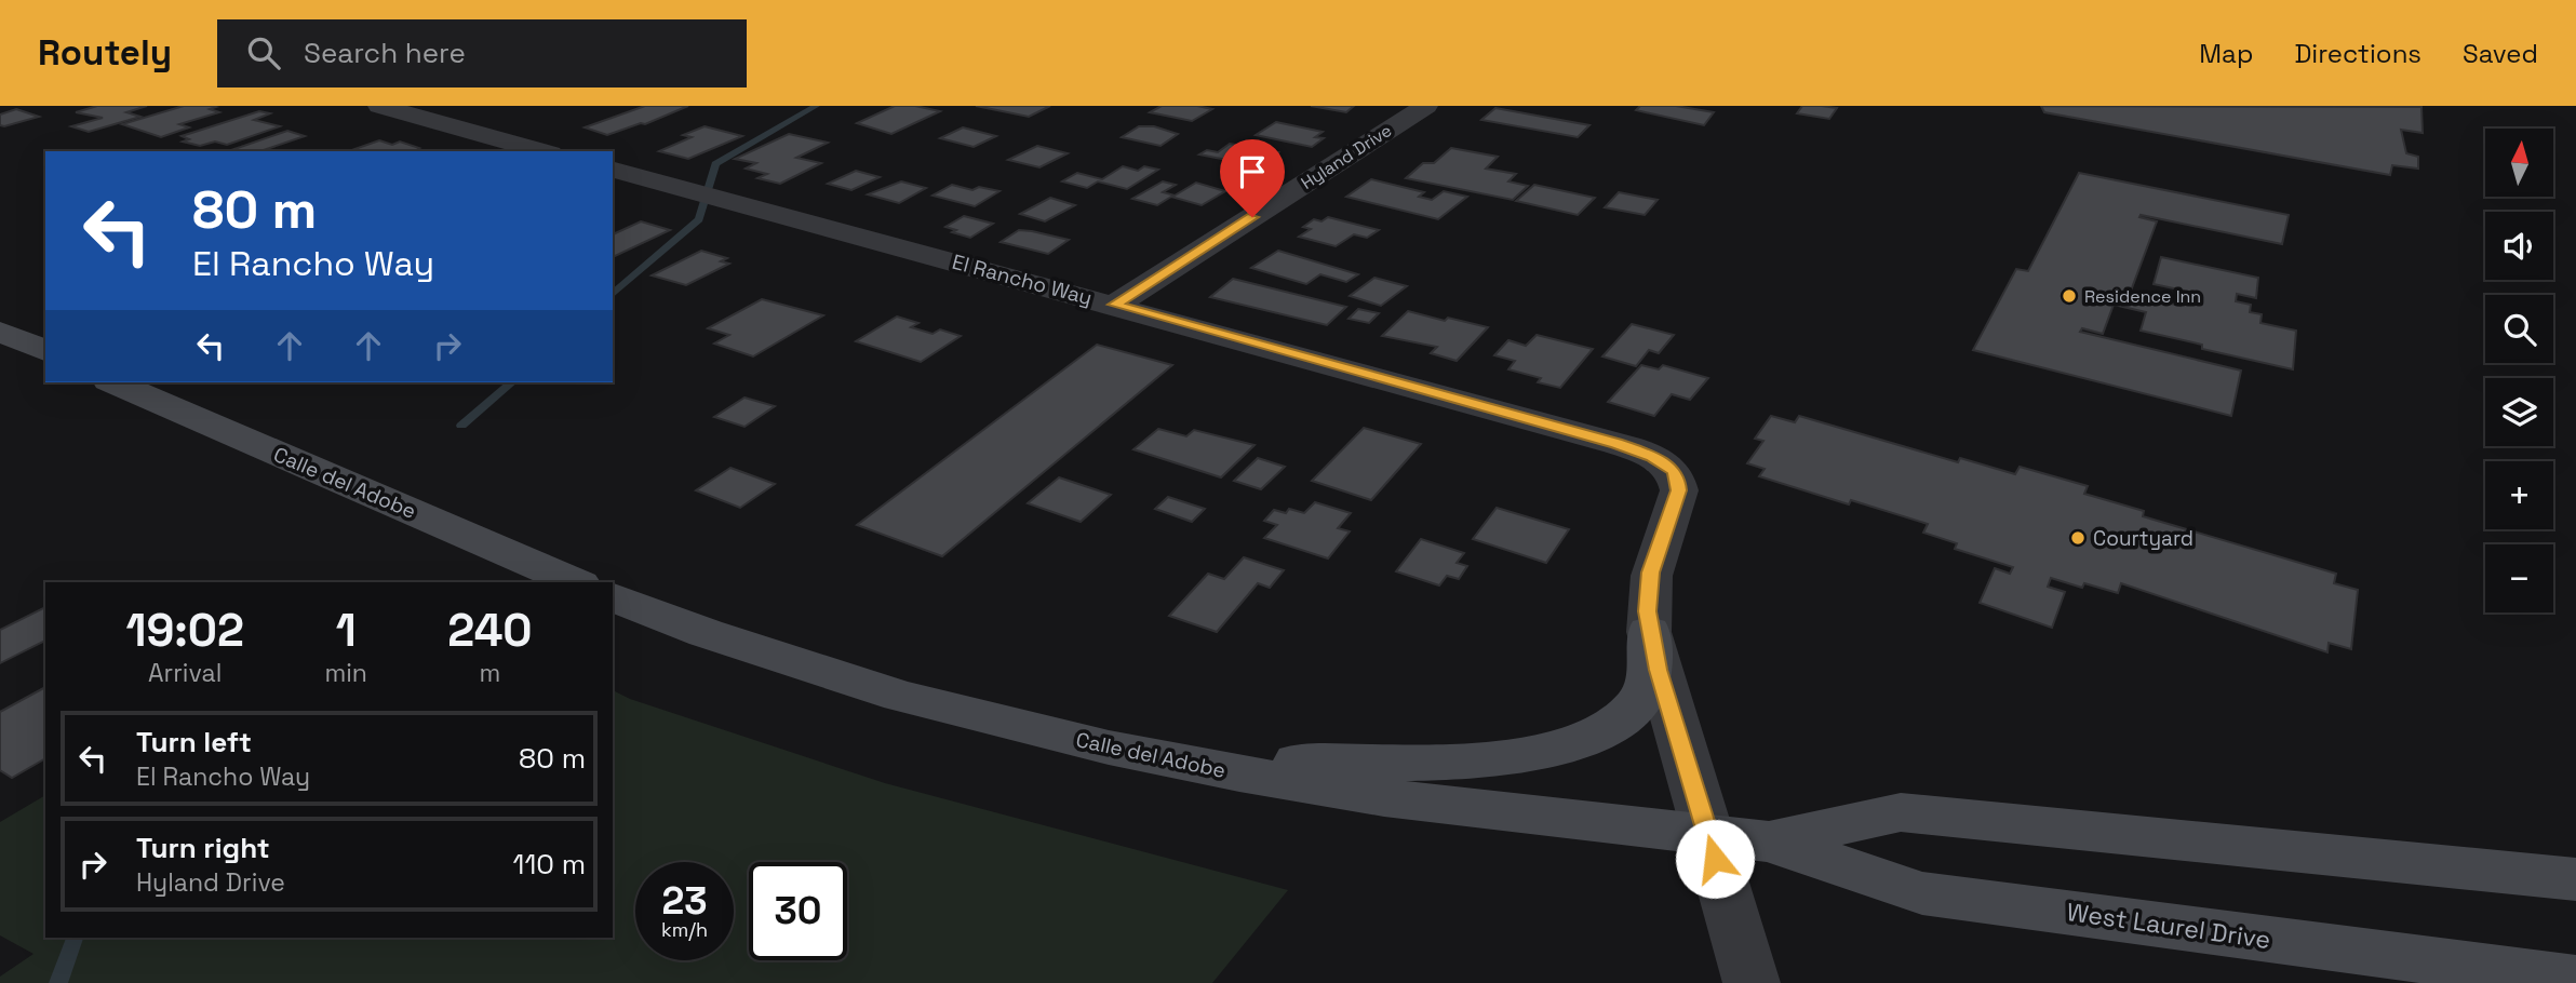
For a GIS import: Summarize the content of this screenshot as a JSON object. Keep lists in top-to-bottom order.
{
  "streets": {
    "street": [
      "Hyland Drive",
      "El Rancho Way",
      "Calle del Adobe",
      "West Laurel Drive"
    ]
  },
  "crossings": [
    ["Hyland Drive", "El Rancho Way"],
    ["El Rancho Way", "Calle del Adobe"],
    ["El Rancho Way", "West Laurel Drive"],
    ["Calle del Adobe", "West Laurel Drive"]
  ],
  "places": ["Residence Inn", "Courtyard"],
  "north": "top",
  "page": {
    "header": "Routely",
    "search": "Search here",
    "nav": ["Map", "Directions", "Saved"],
    "map_buttons": ["+", "−"],
    "turn": ["80 m", "El Rancho Way"],
    "eta": [
      "19:02",
      "Arrival",
      "1",
      "min",
      "240",
      "m"
    ],
    "list": [
      {
        "name": "Turn left",
        "note": "El Rancho Way",
        "value": "80 m"
      },
      {
        "name": "Turn right",
        "note": "Hyland Drive",
        "value": "110 m"
      }
    ],
    "speed": "23 km/h",
    "limit": "30"
  }
}
